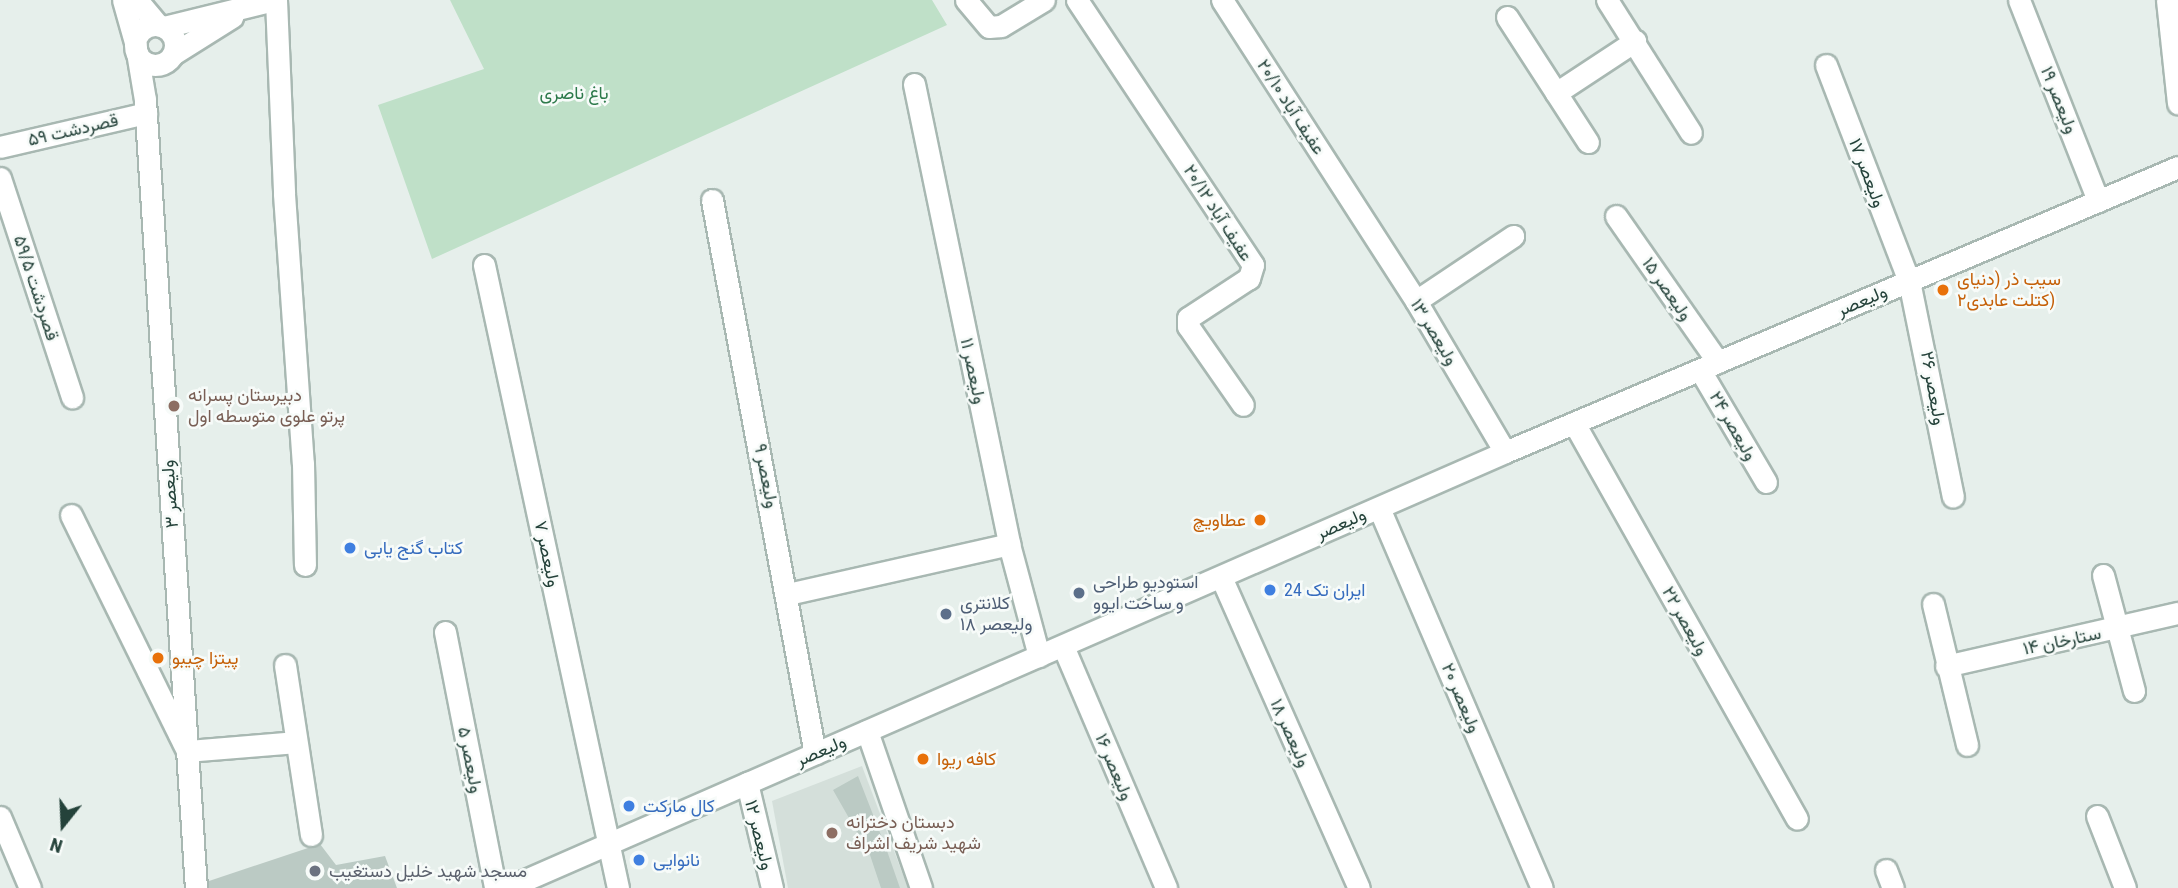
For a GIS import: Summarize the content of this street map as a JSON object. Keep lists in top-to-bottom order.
{
  "streets": {
    "street": [
      "۱۹ ولیعصر",
      "عفیف آباد ۲۰/۱۰",
      "۵۹ قصردشت",
      "۱۷ ولیعصر",
      "عفیف آباد ۲۰/۱۲",
      "۵۹/۵ قصردشت",
      "۱۵ ولیعصر",
      "ولیعصر",
      "۱۳ ولیعصر",
      "۱۱ ولیعصر",
      "۲۶ ولیعصر",
      "۲۴ ولیعصر",
      "۹ ولیعصر",
      "۳ ولیعصر",
      "۷ ولیعصر",
      "۲۲ ولیعصر",
      "۱۴ ستارخان",
      "۲۰ ولیعصر",
      "۱۸ ولیعصر",
      "۵ ولیعصر",
      "۱۶ ولیعصر",
      "۱۲ ولیعصر"
    ]
  },
  "crossings": [
    ["۱۹ ولیعصر", "ولیعصر"],
    ["عفیف آباد ۲۰/۱۰", "۱۳ ولیعصر"],
    ["۵۹ قصردشت", "۳ ولیعصر"],
    ["۱۷ ولیعصر", "ولیعصر"],
    ["۱۷ ولیعصر", "۲۶ ولیعصر"],
    ["۱۵ ولیعصر", "ولیعصر"],
    ["۱۵ ولیعصر", "۲۴ ولیعصر"],
    ["ولیعصر", "۱۳ ولیعصر"],
    ["ولیعصر", "۱۱ ولیعصر"],
    ["ولیعصر", "۲۶ ولیعصر"],
    ["ولیعصر", "۲۴ ولیعصر"],
    ["ولیعصر", "۹ ولیعصر"],
    ["ولیعصر", "۷ ولیعصر"],
    ["ولیعصر", "۲۲ ولیعصر"],
    ["ولیعصر", "۲۰ ولیعصر"],
    ["ولیعصر", "۱۸ ولیعصر"],
    ["ولیعصر", "۱۶ ولیعصر"],
    ["ولیعصر", "۱۲ ولیعصر"]
  ],
  "parks": ["باغ ناصری"],
  "places": [
    "سیب ذر (دنیای کتلت عابدی۲)",
    "دبیرستان پسرانه پرتو علوی متوسطه اول",
    "عطاویچ",
    "کتاب گنج یابی",
    "ایران تک 24",
    "استودیو طراحی و ساخت ایوو",
    "کلانتری ۱۸ ولیعصر",
    "پیتزا چیبو",
    "کافه ریوا",
    "کال مارکت",
    "دبستان دخترانه شهید شریف اشراف",
    "نانوایی",
    "مسجد شهید خلیل دستغیب"
  ],
  "north": "bottom"
}
